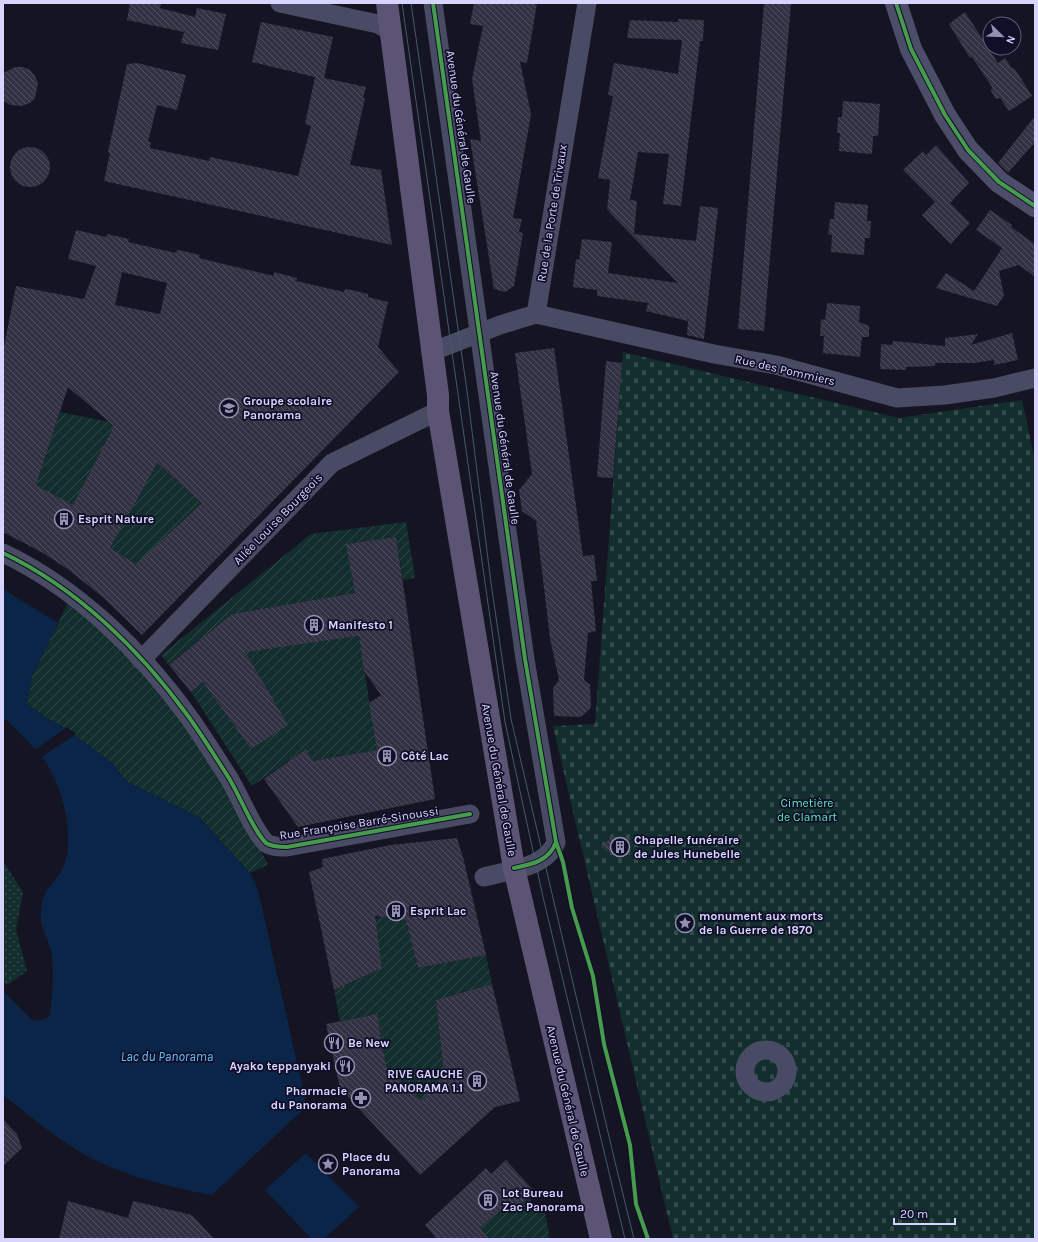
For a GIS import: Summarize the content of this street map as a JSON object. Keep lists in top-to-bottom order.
{
  "streets": {
    "main road": ["Avenue du Général de Gaulle"],
    "street": [
      "Rue de la Porte de Trivaux",
      "Rue des Pommiers",
      "Allée Louise Bourgeois",
      "Rue Françoise Barré-Sinoussi"
    ]
  },
  "crossings": [
    ["Avenue du Général de Gaulle", "Allée Louise Bourgeois"],
    ["Rue de la Porte de Trivaux", "Rue des Pommiers"],
    ["Allée Louise Bourgeois", "Rue Françoise Barré-Sinoussi"]
  ],
  "water": ["Lac du Panorama"],
  "parks": ["Cimetière de Clamart"],
  "places": {
    "school or university": ["Groupe scolaire Panorama"],
    "building": [
      "Esprit Nature",
      "Manifesto 1",
      "Côté Lac",
      "Chapelle funéraire de Jules Hunebelle",
      "Esprit Lac",
      "RIVE GAUCHE PANORAMA 1.1",
      "Lot Bureau Zac Panorama"
    ],
    "place": ["monument aux morts de la Guerre de 1870", "Place du Panorama"],
    "restaurant": ["Be New", "Ayako teppanyaki"],
    "pharmacy": ["Pharmacie du Panorama"]
  },
  "scale_bar": "20 m",
  "north": "bottom right"
}
